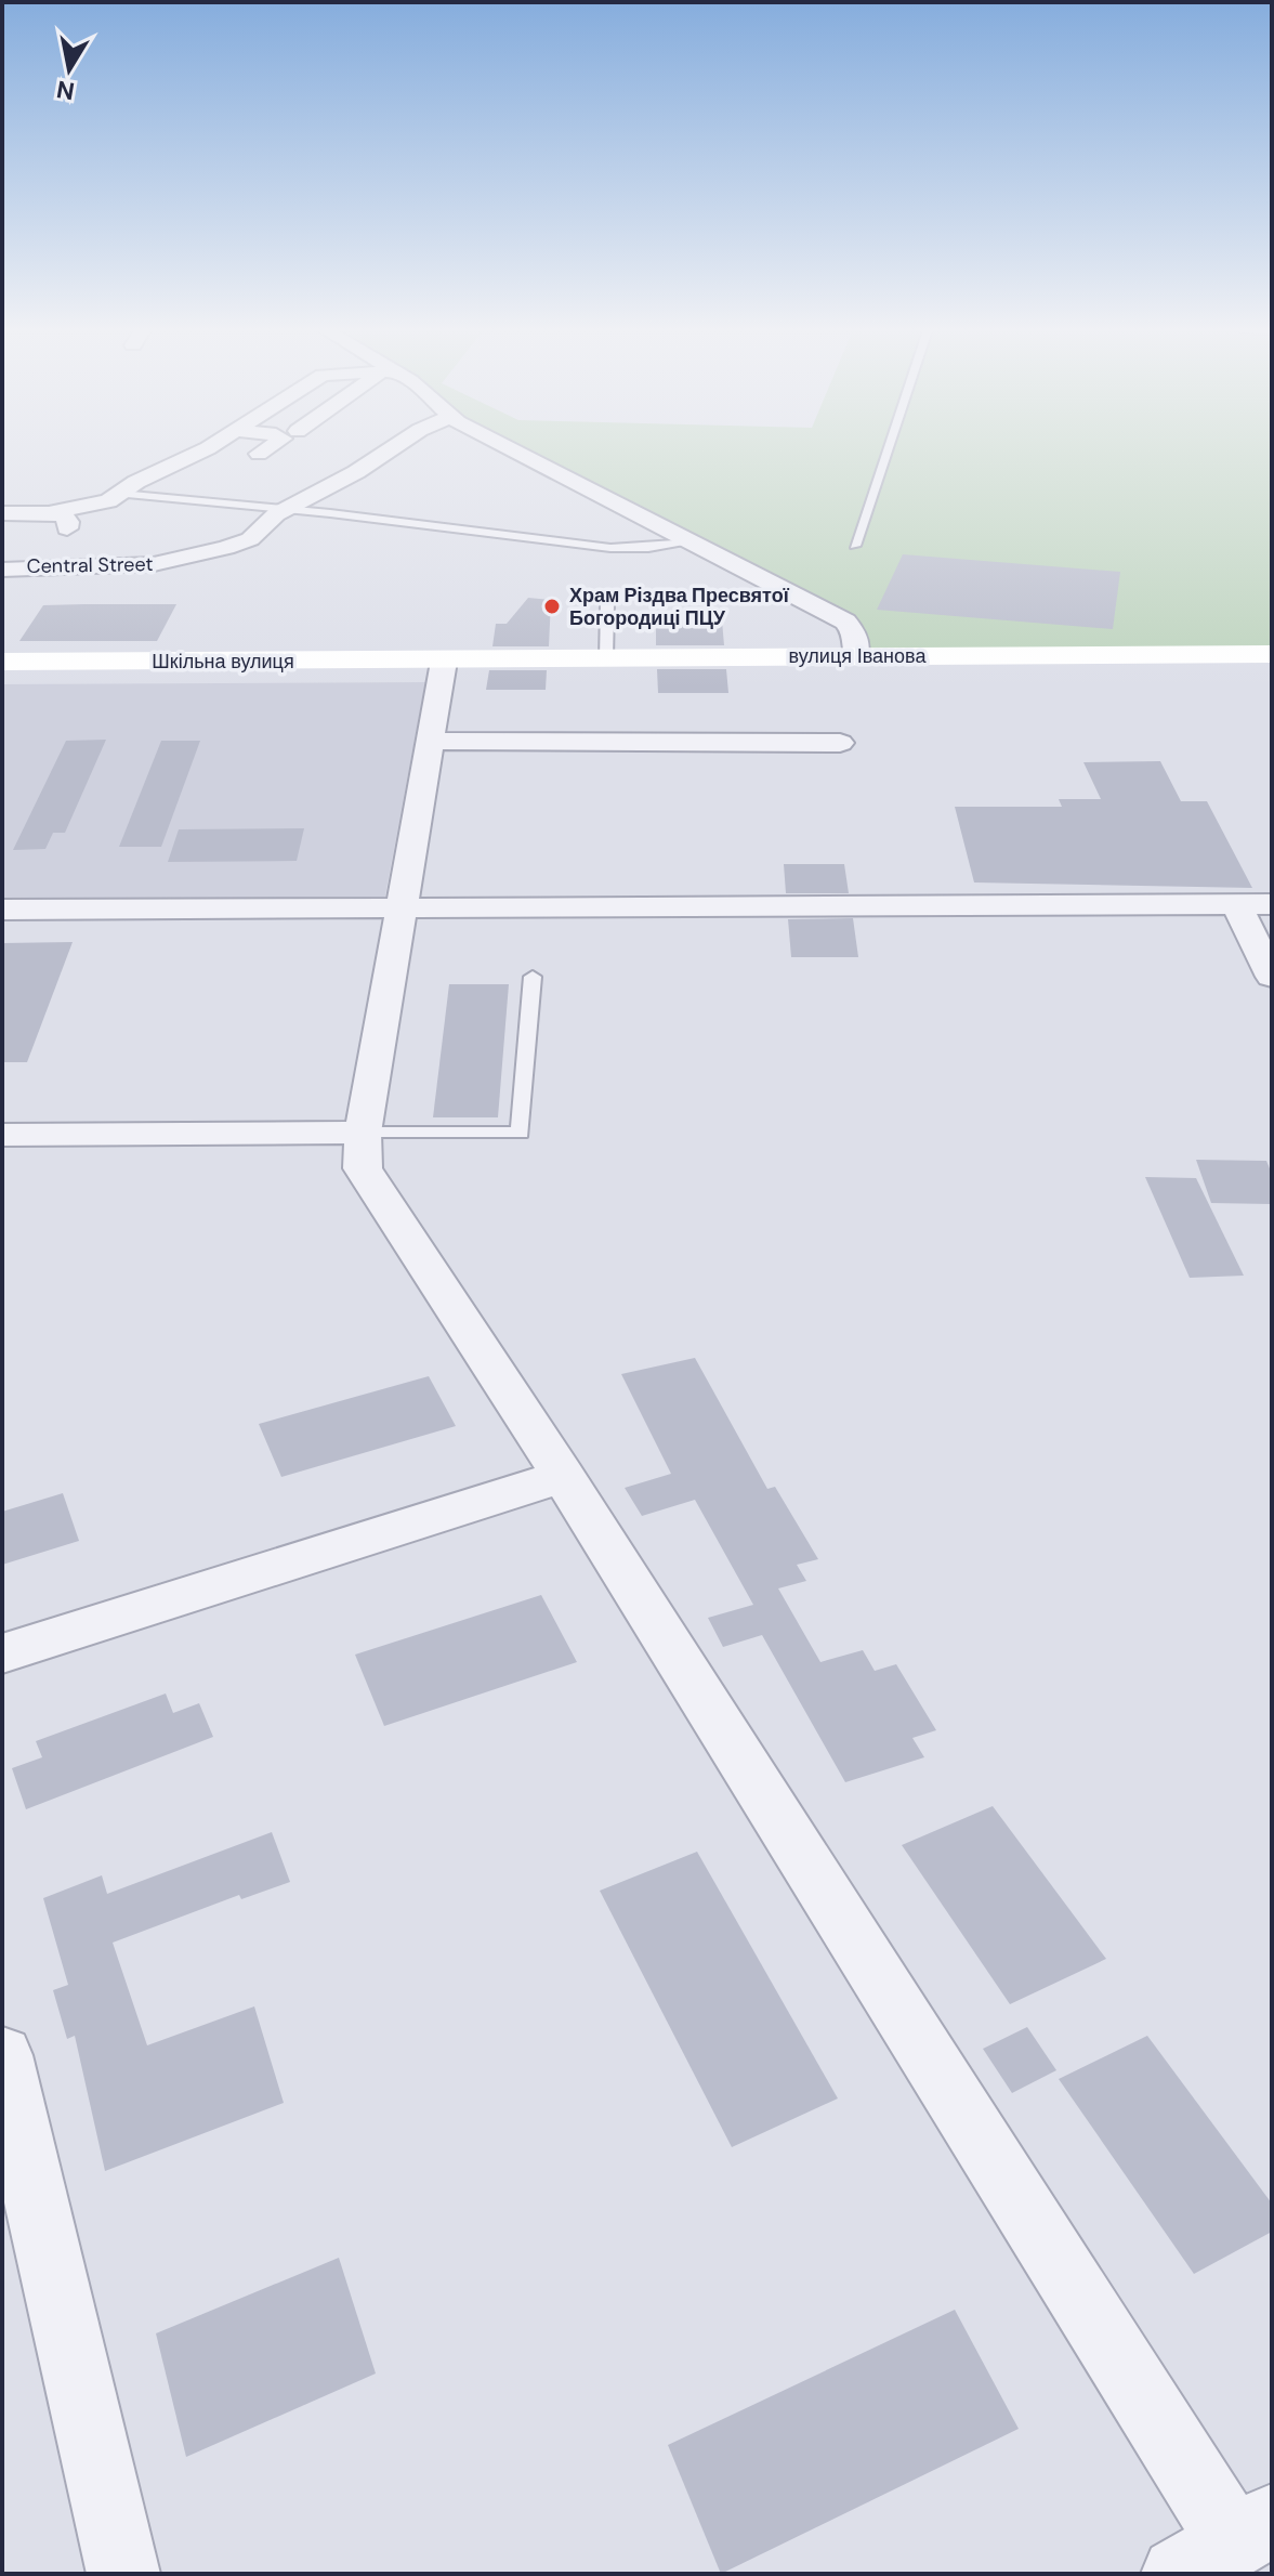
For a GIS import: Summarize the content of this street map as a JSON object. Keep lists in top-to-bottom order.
{
  "streets": {
    "street": ["Central Street", "вулиця Іванова", "Шкільна вулиця"]
  },
  "crossings": [
    ["вулиця Іванова", "Шкільна вулиця"]
  ],
  "places": ["Храм Різдва Пресвятої Богородиці ПЦУ"],
  "north": "bottom"
}
